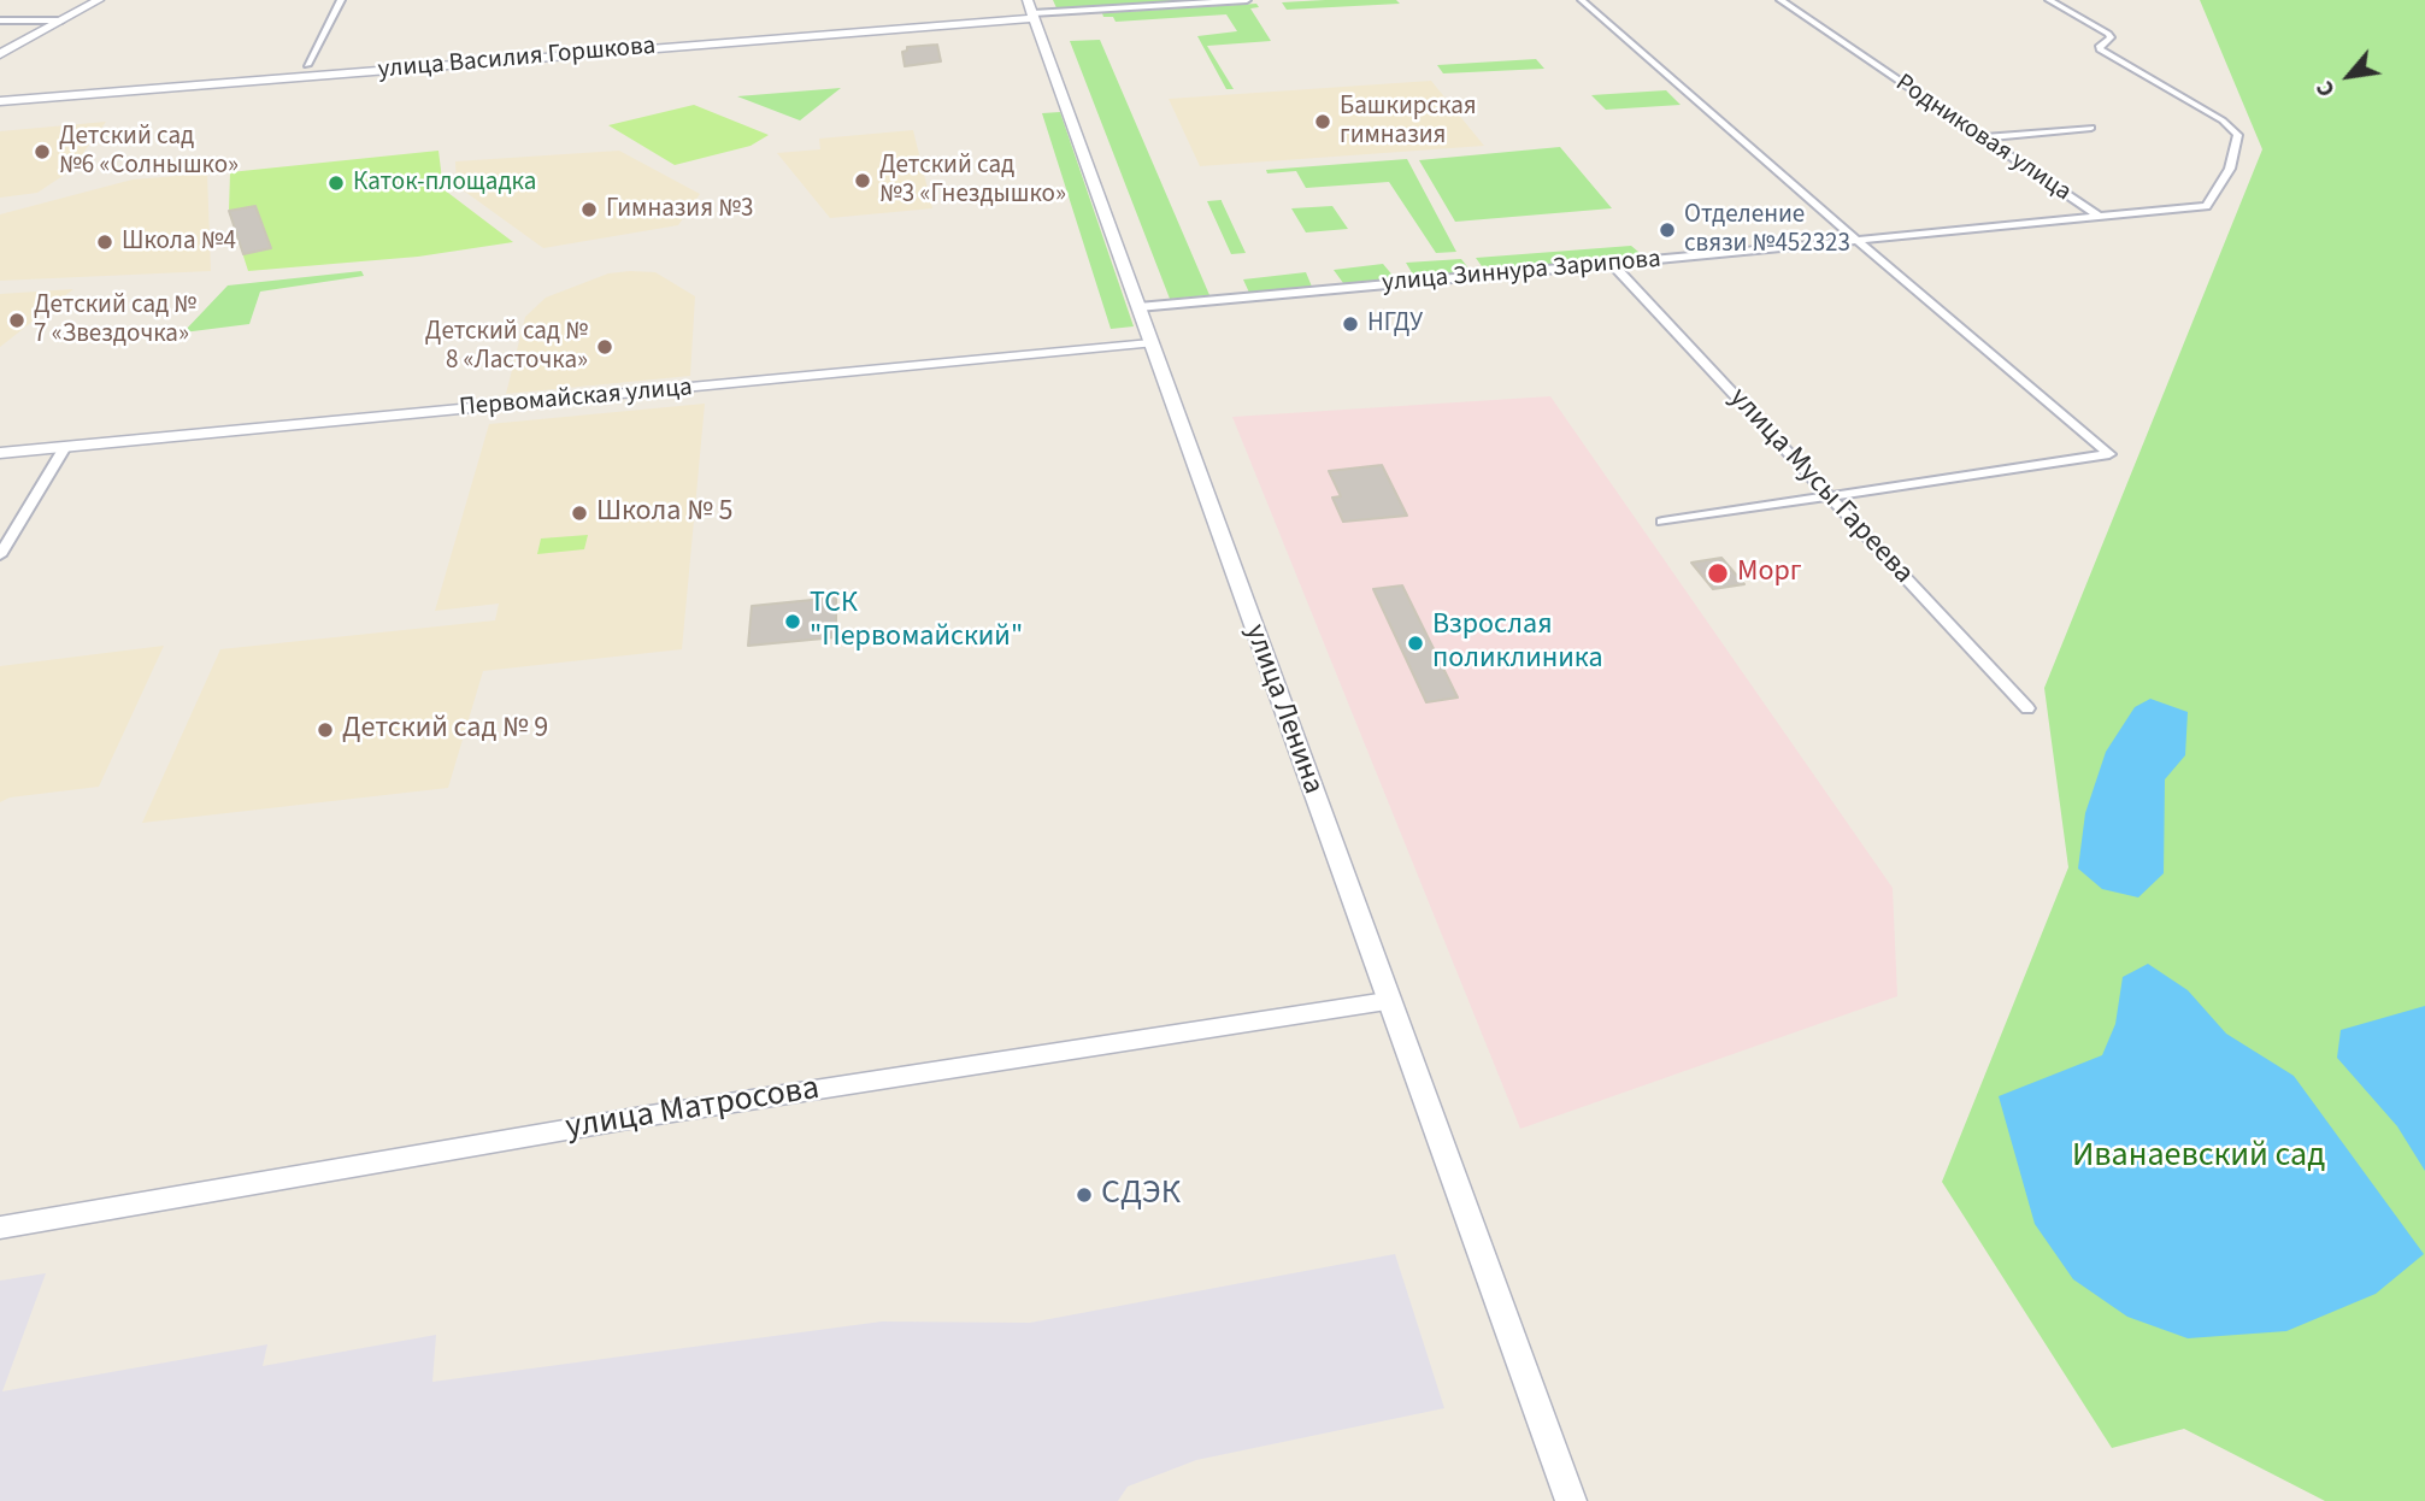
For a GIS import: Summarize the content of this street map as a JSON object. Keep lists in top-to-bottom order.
{
  "streets": {
    "main road": ["улица Василия Горшкова", "улица Ленина"],
    "street": [
      "Родниковая улица",
      "улица Зиннура Зарипова",
      "Первомайская улица",
      "улица Мусы Гареева",
      "улица Матросова"
    ]
  },
  "crossings": [
    ["улица Василия Горшкова", "улица Ленина"],
    ["Родниковая улица", "улица Зиннура Зарипова"],
    ["улица Зиннура Зарипова", "улица Мусы Гареева"],
    ["улица Зиннура Зарипова", "улица Ленина"],
    ["Первомайская улица", "улица Ленина"],
    ["улица Ленина", "улица Матросова"]
  ],
  "parks": ["Иванаевский сад"],
  "places": [
    "Башкирская гимназия",
    "Детский сад №6 «Солнышко»",
    "Детский сад №3 «Гнездышко»",
    "Каток-площадка",
    "Гимназия №3",
    "Отделение связи №452323",
    "Школа №4",
    "Детский сад № 7 «Звездочка»",
    "НГДУ",
    "Детский сад № 8 «Ласточка»",
    "Школа № 5",
    "Морг",
    "ТСК \"Первомайский\"",
    "Взрослая поликлиника",
    "Детский сад № 9",
    "СДЭК"
  ],
  "north": "bottom left"
}
